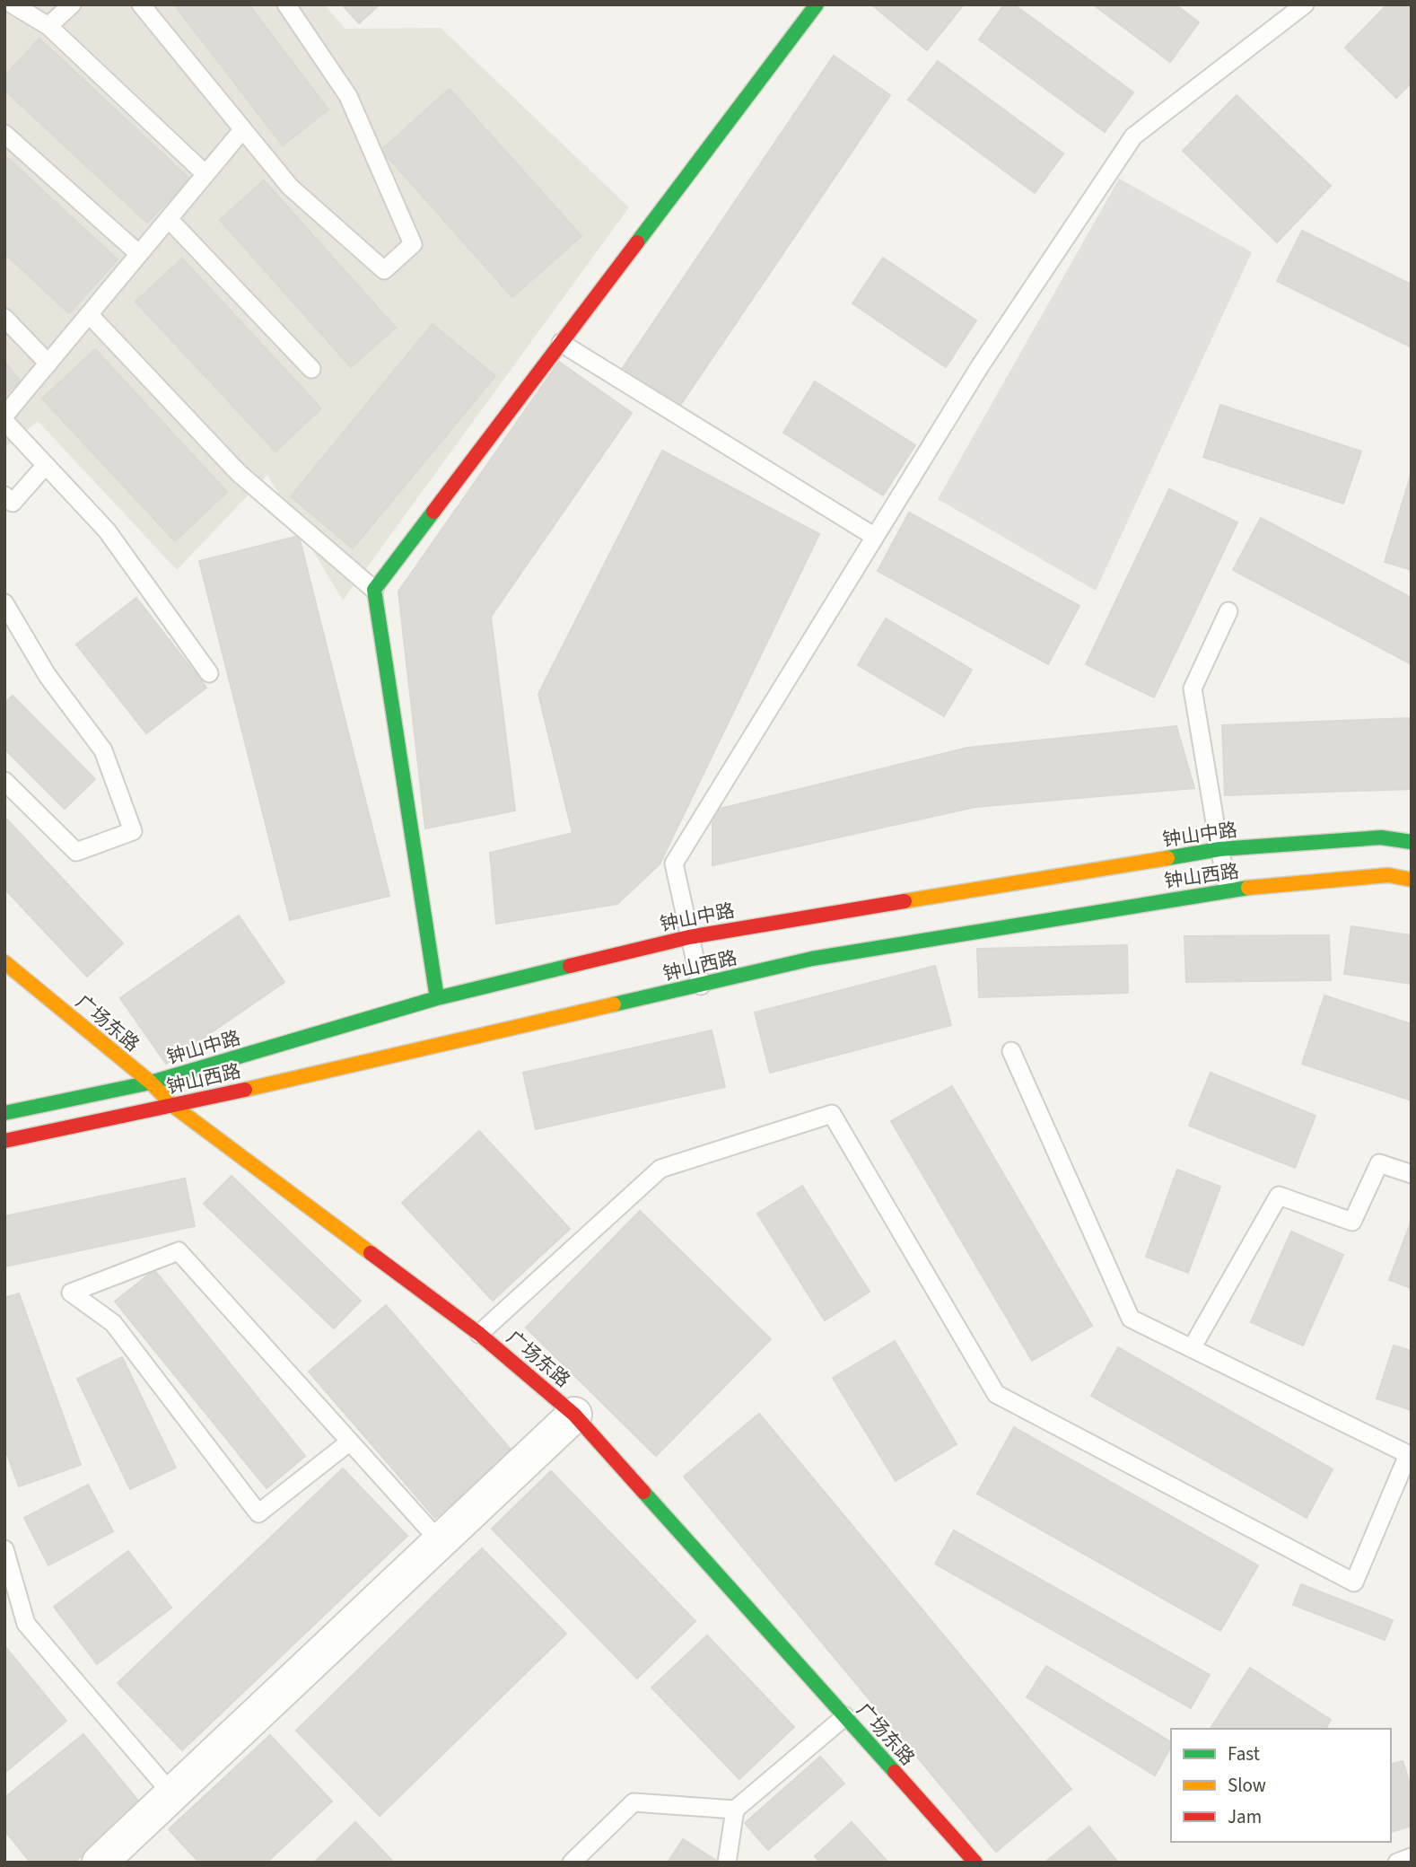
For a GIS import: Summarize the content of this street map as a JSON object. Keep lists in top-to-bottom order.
{
  "streets": {
    "main road": ["钟山中路", "钟山西路", "广场东路"]
  },
  "crossings": [
    ["钟山中路", "广场东路"],
    ["钟山西路", "广场东路"]
  ],
  "legend": ["Fast", "Slow", "Jam"]
}
